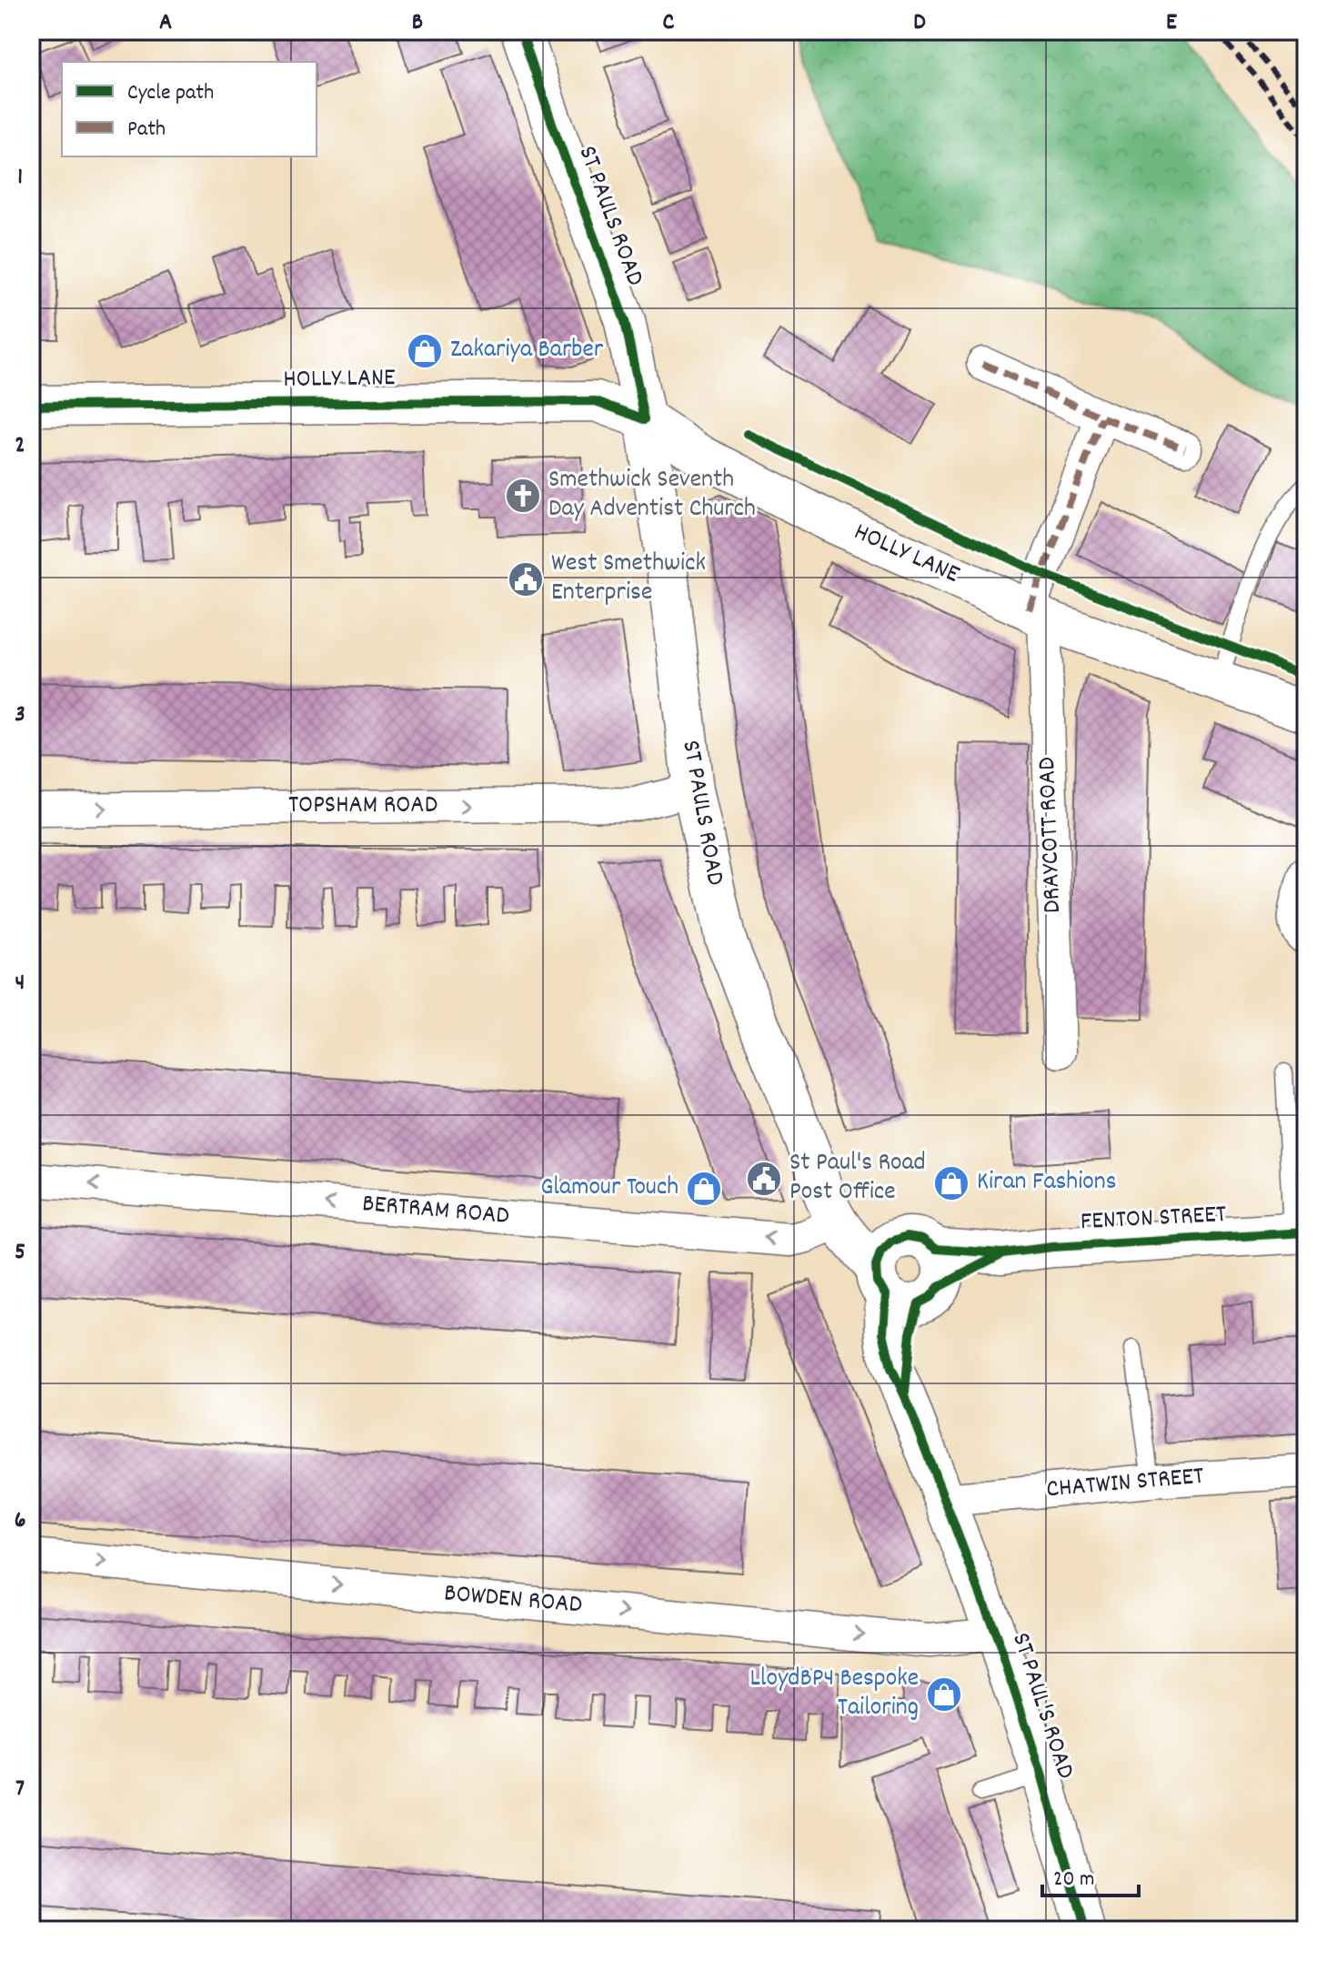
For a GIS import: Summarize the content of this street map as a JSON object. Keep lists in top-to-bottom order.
{
  "streets": {
    "main road": [
      "ST PAULS ROAD",
      "HOLLY LANE",
      "FENTON STREET",
      "ST PAUL'S ROAD"
    ],
    "street": [
      "TOPSHAM ROAD",
      "DRAYCOTT ROAD",
      "BERTRAM ROAD",
      "CHATWIN STREET",
      "BOWDEN ROAD"
    ]
  },
  "crossings": [
    ["ST PAULS ROAD", "HOLLY LANE"],
    ["ST PAULS ROAD", "TOPSHAM ROAD"],
    ["ST PAULS ROAD", "BERTRAM ROAD"],
    ["ST PAULS ROAD", "FENTON STREET"],
    ["HOLLY LANE", "DRAYCOTT ROAD"],
    ["CHATWIN STREET", "ST PAUL'S ROAD"],
    ["BOWDEN ROAD", "ST PAUL'S ROAD"]
  ],
  "one_way": ["TOPSHAM ROAD", "BERTRAM ROAD", "BOWDEN ROAD"],
  "places": {
    "shop": [
      "Zakariya Barber",
      "Kiran Fashions",
      "Glamour Touch",
      "LloydBP4 Bespoke Tailoring"
    ],
    "church": ["Smethwick Seventh Day Adventist Church"],
    "public building": ["West Smethwick Enterprise", "St Paul's Road Post Office"]
  },
  "legend": ["Cycle path", "Path"],
  "scale_bar": "20 m",
  "grid": {
    "columns": [
      "A",
      "B",
      "C",
      "D",
      "E"
    ],
    "rows": [
      "1",
      "2",
      "3",
      "4",
      "5",
      "6",
      "7"
    ]
  }
}
